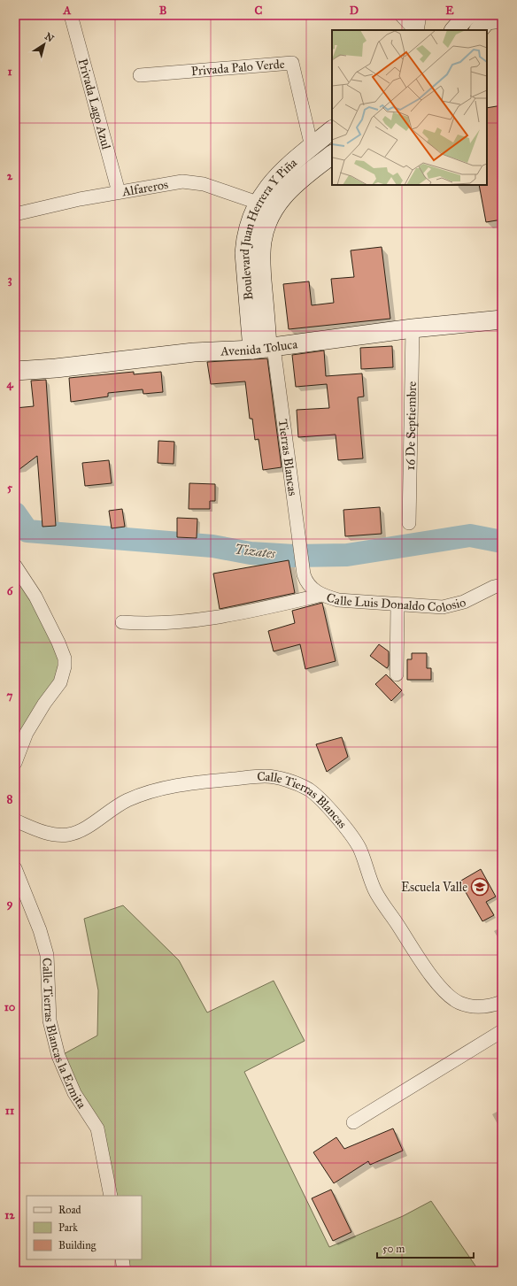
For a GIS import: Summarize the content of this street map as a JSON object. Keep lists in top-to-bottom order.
{
  "streets": {
    "main road": ["Boulevard Juan Herrera Y Piña", "Avenida Toluca"],
    "street": [
      "Privada Palo Verde",
      "Privada Lago Azul",
      "Alfareros",
      "16 De Septiembre",
      "Tierras Blancas",
      "Calle Luis Donaldo Colosio",
      "Calle Tierras Blancas",
      "Calle Tierras Blancas la Ermita"
    ]
  },
  "crossings": [
    ["Privada Palo Verde", "Boulevard Juan Herrera Y Piña"],
    ["Privada Lago Azul", "Alfareros"],
    ["Alfareros", "Boulevard Juan Herrera Y Piña"],
    ["Boulevard Juan Herrera Y Piña", "Avenida Toluca"],
    ["Boulevard Juan Herrera Y Piña", "Tierras Blancas"],
    ["Avenida Toluca", "16 De Septiembre"],
    ["Avenida Toluca", "Tierras Blancas"],
    ["Tierras Blancas", "Calle Luis Donaldo Colosio"]
  ],
  "water": ["Tizates"],
  "places": {
    "school or university": ["Escuela Valle"]
  },
  "legend": ["Road", "Park", "Building"],
  "scale_bar": "50 m",
  "north": "top right",
  "grid": {
    "columns": [
      "A",
      "B",
      "C",
      "D",
      "E"
    ],
    "rows": [
      "1",
      "2",
      "3",
      "4",
      "5",
      "6",
      "7",
      "8",
      "9",
      "10",
      "11",
      "12"
    ]
  }
}
